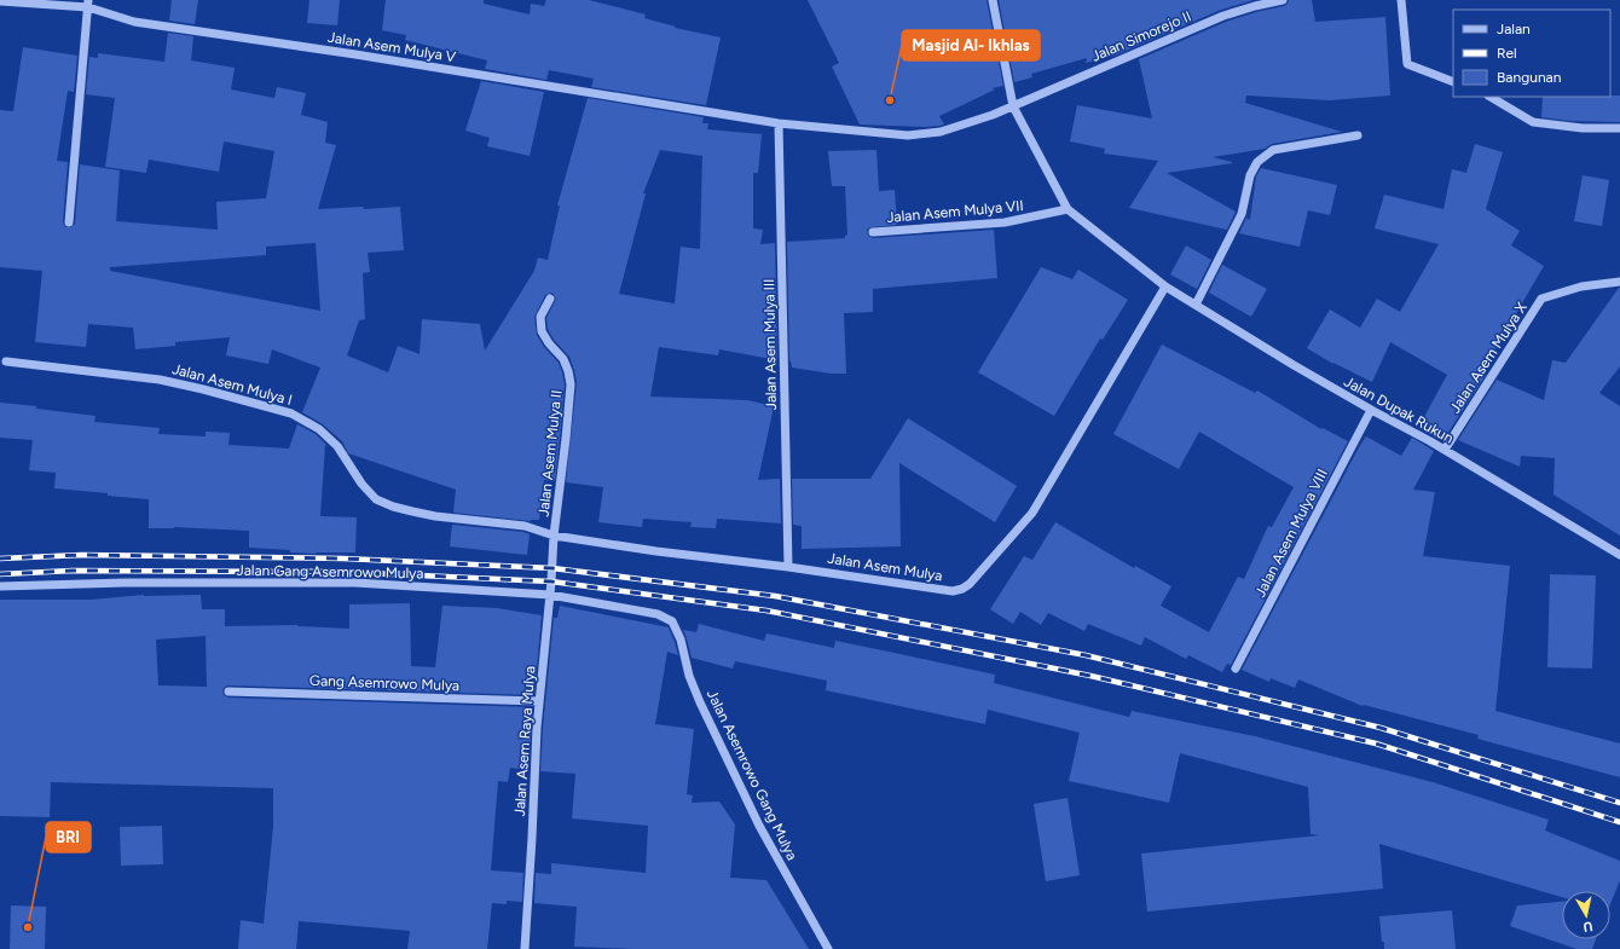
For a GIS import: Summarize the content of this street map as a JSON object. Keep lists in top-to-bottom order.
{
  "streets": {
    "street": [
      "Jalan Simorejo II",
      "Jalan Asem Mulya V",
      "Jalan Asem Mulya VII",
      "Jalan Asem Mulya III",
      "Jalan Asem Mulya X",
      "Jalan Asem Mulya I",
      "Jalan Dupak Rukun",
      "Jalan Asem Mulya II",
      "Jalan Asem Mulya VIII",
      "Jalan Asem Mulya",
      "Jalan Gang Asemrowo Mulya",
      "Gang Asemrowo Mulya",
      "Jalan Asem Raya Mulya",
      "Jalan Asemrowo Gang Mulya"
    ]
  },
  "crossings": [
    ["Jalan Simorejo II", "Jalan Asem Mulya V"],
    ["Jalan Simorejo II", "Jalan Asem Mulya III"],
    ["Jalan Asem Mulya V", "Jalan Asem Mulya III"],
    ["Jalan Asem Mulya VII", "Jalan Dupak Rukun"],
    ["Jalan Asem Mulya III", "Jalan Asem Mulya"],
    ["Jalan Asem Mulya X", "Jalan Dupak Rukun"],
    ["Jalan Asem Mulya I", "Jalan Asem Mulya II"],
    ["Jalan Asem Mulya I", "Jalan Asem Mulya"],
    ["Jalan Asem Mulya I", "Jalan Asem Raya Mulya"],
    ["Jalan Dupak Rukun", "Jalan Asem Mulya VIII"],
    ["Jalan Dupak Rukun", "Jalan Asem Mulya"],
    ["Jalan Asem Mulya II", "Jalan Asem Mulya"],
    ["Jalan Asem Mulya II", "Jalan Asem Raya Mulya"],
    ["Jalan Asem Mulya", "Jalan Asem Raya Mulya"],
    ["Jalan Gang Asemrowo Mulya", "Jalan Asem Raya Mulya"],
    ["Jalan Gang Asemrowo Mulya", "Jalan Asemrowo Gang Mulya"],
    ["Gang Asemrowo Mulya", "Jalan Asem Raya Mulya"]
  ],
  "places": ["Masjid Al- Ikhlas", "BRI"],
  "legend": ["Jalan", "Rel", "Bangunan"],
  "north": "bottom"
}
